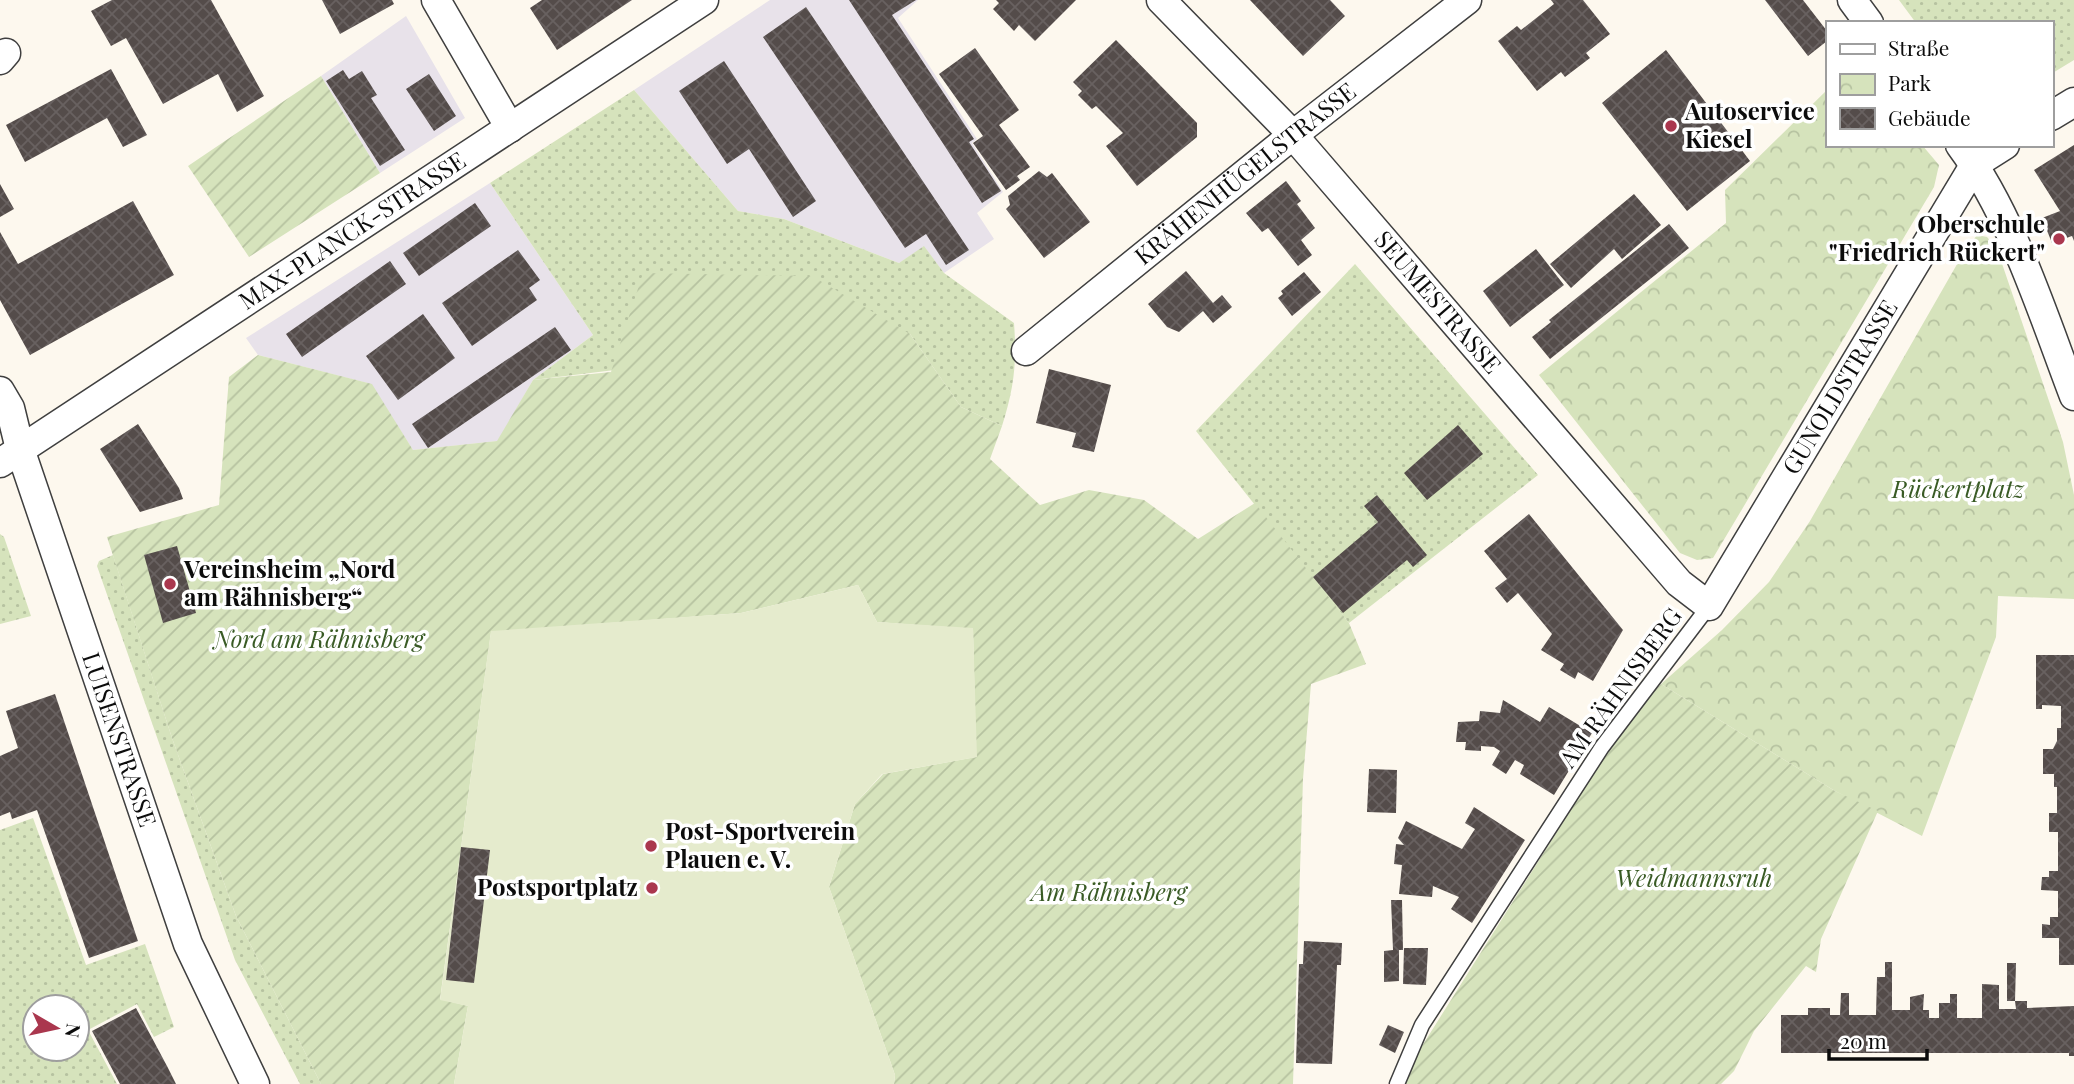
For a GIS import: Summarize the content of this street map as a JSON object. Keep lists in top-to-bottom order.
{
  "streets": {
    "street": [
      "KRÄHENHÜGELSTRASSE",
      "MAX-PLANCK-STRASSE",
      "SEUMESTRASSE",
      "GUNOLDSTRASSE",
      "LUISENSTRASSE"
    ],
    "lane": ["AM RÄHNISBERG"]
  },
  "crossings": [
    ["KRÄHENHÜGELSTRASSE", "SEUMESTRASSE"],
    ["MAX-PLANCK-STRASSE", "LUISENSTRASSE"],
    ["SEUMESTRASSE", "GUNOLDSTRASSE"],
    ["SEUMESTRASSE", "AM RÄHNISBERG"],
    ["GUNOLDSTRASSE", "AM RÄHNISBERG"]
  ],
  "parks": [
    "Rückertplatz",
    "Nord am Rähnisberg",
    "Weidmannsruh",
    "Am Rähnisberg"
  ],
  "places": [
    "Autoservice Kiesel",
    "Oberschule \"Friedrich Rückert\"",
    "Vereinsheim „Nord am Rähnisberg“",
    "Post-Sportverein Plauen e. V.",
    "Postsportplatz"
  ],
  "legend": ["Straße", "Park", "Gebäude"],
  "scale_bar": "20 m",
  "north": "right"
}
